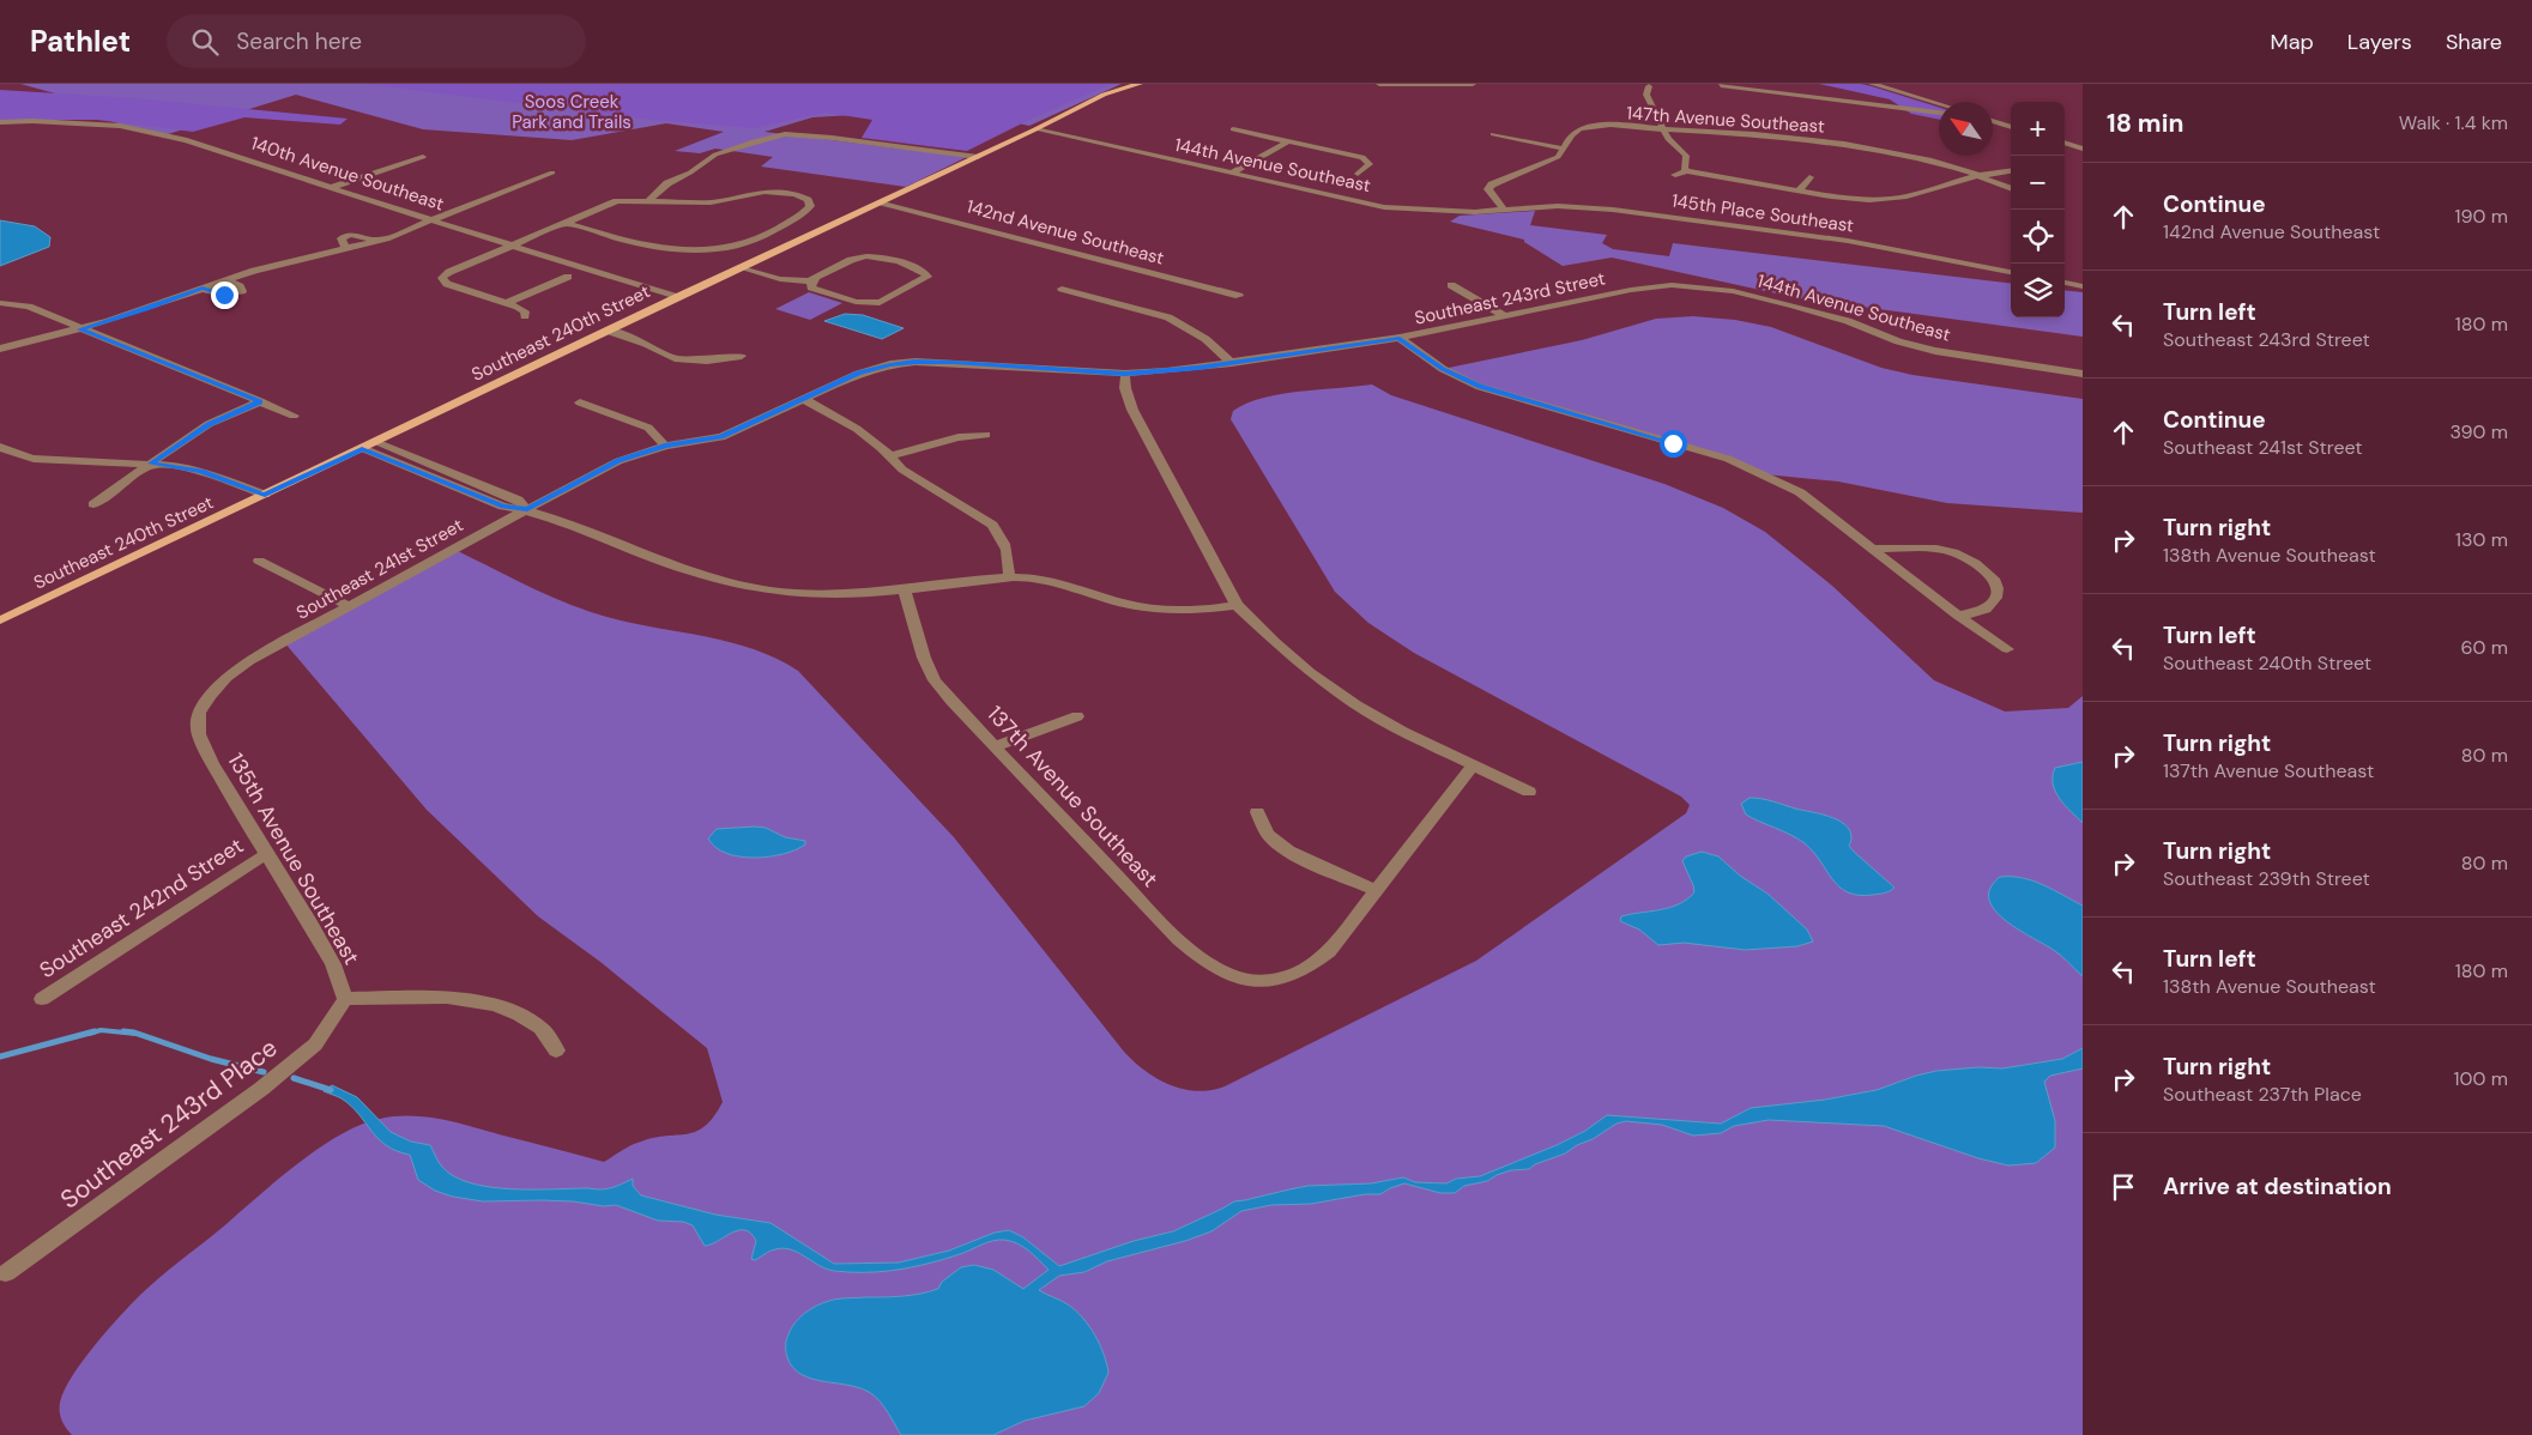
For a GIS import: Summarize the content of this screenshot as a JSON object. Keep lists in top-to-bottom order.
{
  "streets": {
    "main road": ["Southeast 240th Street"],
    "street": [
      "147th Avenue Southeast",
      "144th Avenue Southeast",
      "140th Avenue Southeast",
      "145th Place Southeast",
      "142nd Avenue Southeast",
      "Southeast 243rd Street",
      "Southeast 241st Street",
      "137th Avenue Southeast",
      "135th Avenue Southeast",
      "Southeast 242nd Street",
      "Southeast 243rd Place"
    ]
  },
  "crossings": [
    ["144th Avenue Southeast", "145th Place Southeast"],
    ["144th Avenue Southeast", "Southeast 243rd Street"],
    ["144th Avenue Southeast", "Southeast 240th Street"],
    ["140th Avenue Southeast", "Southeast 240th Street"],
    ["142nd Avenue Southeast", "Southeast 240th Street"],
    ["Southeast 243rd Street", "Southeast 241st Street"],
    ["Southeast 241st Street", "135th Avenue Southeast"],
    ["135th Avenue Southeast", "Southeast 242nd Street"],
    ["135th Avenue Southeast", "Southeast 243rd Place"]
  ],
  "parks": ["Soos Creek Park and Trails"],
  "north": "top left",
  "page": {
    "header": "Pathlet",
    "search": "Search here",
    "nav": ["Map", "Layers", "Share"],
    "heading": ["18 min", "Walk · 1.4 km"],
    "map_buttons": ["+", "−"],
    "list": [
      ["Continue", "142nd Avenue Southeast", "190 m"],
      ["Turn left", "Southeast 243rd Street", "180 m"],
      ["Continue", "Southeast 241st Street", "390 m"],
      ["Turn right", "138th Avenue Southeast", "130 m"],
      ["Turn left", "Southeast 240th Street", "60 m"],
      ["Turn right", "137th Avenue Southeast", "80 m"],
      ["Turn right", "Southeast 239th Street", "80 m"],
      ["Turn left", "138th Avenue Southeast", "180 m"],
      ["Turn right", "Southeast 237th Place", "100 m"],
      "Arrive at destination"
    ]
  }
}
